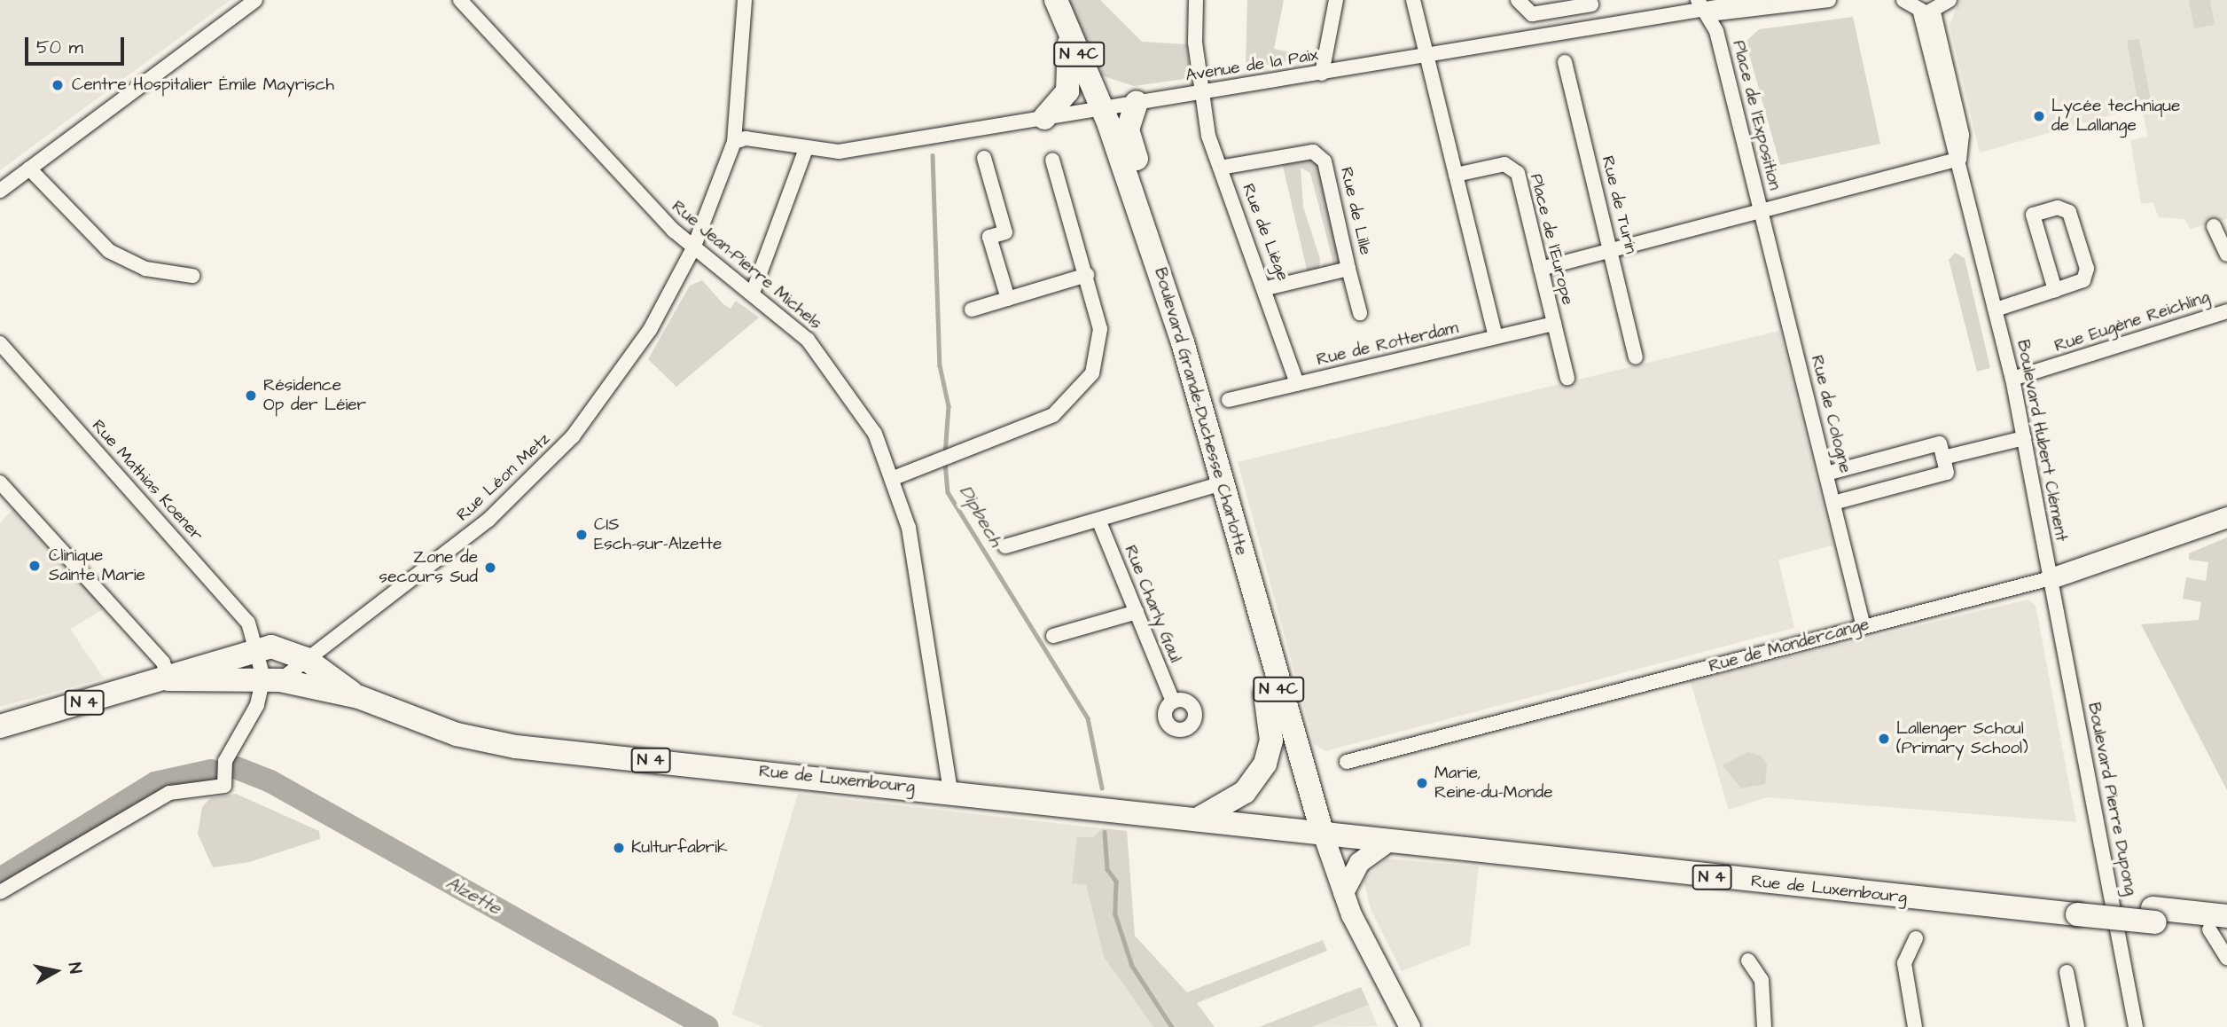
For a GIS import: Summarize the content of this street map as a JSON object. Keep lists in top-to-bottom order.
{
  "streets": {
    "main road": [
      "N 4C",
      "Boulevard Grande-Duchesse Charlotte",
      "Rue de Mondercange",
      "N 4",
      "Rue de Luxembourg"
    ],
    "street": [
      "Avenue de la Paix",
      "Place de l'Exposition",
      "Rue de Turin",
      "Rue de Lille",
      "Rue de Liège",
      "Place de l'Europe",
      "Rue Jean-Pierre Michels",
      "Rue Eugène Reichling",
      "Rue de Rotterdam",
      "Rue de Cologne",
      "Boulevard Hubert Clément",
      "Rue Léon Metz",
      "Rue Mathias Koener",
      "Rue Charly Gaul",
      "Boulevard Pierre Dupong"
    ]
  },
  "crossings": [
    ["N 4C", "Avenue de la Paix"],
    ["N 4C", "Boulevard Grande-Duchesse Charlotte"],
    ["Avenue de la Paix", "Place de l'Exposition"],
    ["Avenue de la Paix", "Rue de Liège"],
    ["Avenue de la Paix", "Boulevard Grande-Duchesse Charlotte"],
    ["Avenue de la Paix", "Rue Léon Metz"],
    ["Place de l'Exposition", "Rue de Cologne"],
    ["Place de l'Exposition", "Boulevard Hubert Clément"],
    ["Rue de Lille", "Rue de Liège"],
    ["Rue de Liège", "Rue de Rotterdam"],
    ["Place de l'Europe", "Rue de Rotterdam"],
    ["Rue Jean-Pierre Michels", "Rue Léon Metz"],
    ["Rue Jean-Pierre Michels", "Rue de Luxembourg"],
    ["Rue Eugène Reichling", "Boulevard Hubert Clément"],
    ["Boulevard Grande-Duchesse Charlotte", "Rue de Luxembourg"],
    ["Rue de Cologne", "Rue de Mondercange"],
    ["Boulevard Hubert Clément", "Rue de Mondercange"],
    ["Boulevard Hubert Clément", "Boulevard Pierre Dupong"],
    ["Rue Léon Metz", "Rue Mathias Koener"],
    ["Rue Léon Metz", "N 4"],
    ["Rue Mathias Koener", "N 4"],
    ["Rue de Mondercange", "Boulevard Pierre Dupong"],
    ["N 4", "Rue de Luxembourg"]
  ],
  "water": ["Dipbech", "Alzette"],
  "places": [
    "Centre Hospitalier Émile Mayrisch",
    "Lycée technique de Lallange",
    "Résidence Op der Léier",
    "CIS Esch-sur-Alzette",
    "Clinique Sainte Marie",
    "Zone de secours Sud",
    "Lallenger Schoul (Primary School)",
    "Marie, Reine-du-Monde",
    "Kulturfabrik"
  ],
  "scale_bar": "50 m",
  "north": "right"
}
